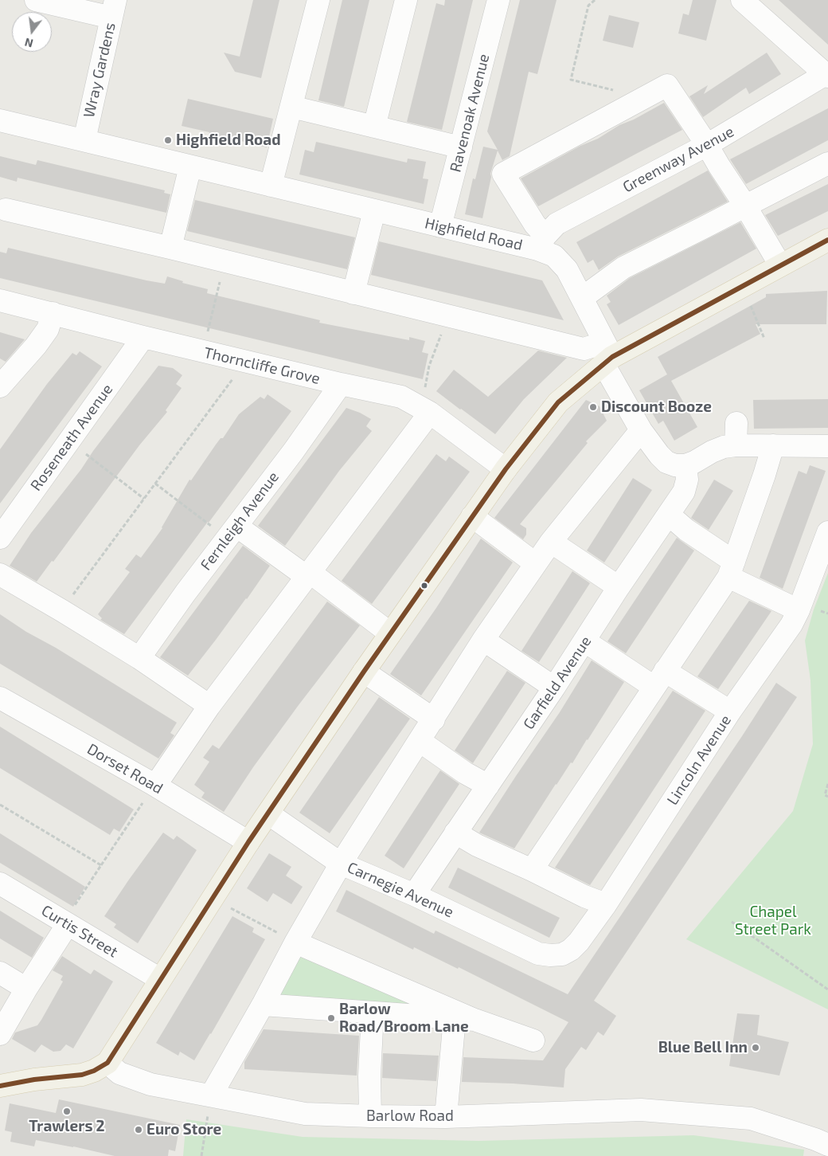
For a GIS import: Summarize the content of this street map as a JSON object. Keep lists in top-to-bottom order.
{
  "streets": {
    "street": [
      "Wray Gardens",
      "Ravenoak Avenue",
      "Greenway Avenue",
      "Highfield Road",
      "Thorncliffe Grove",
      "Roseneath Avenue",
      "Fernleigh Avenue",
      "Garfield Avenue",
      "Lincoln Avenue",
      "Dorset Road",
      "Carnegie Avenue",
      "Curtis Street",
      "Barlow Road"
    ]
  },
  "crossings": [
    ["Wray Gardens", "Highfield Road"],
    ["Ravenoak Avenue", "Highfield Road"],
    ["Greenway Avenue", "Highfield Road"],
    ["Highfield Road", "Garfield Avenue"],
    ["Thorncliffe Grove", "Roseneath Avenue"],
    ["Thorncliffe Grove", "Fernleigh Avenue"],
    ["Garfield Avenue", "Carnegie Avenue"],
    ["Lincoln Avenue", "Carnegie Avenue"]
  ],
  "parks": ["Chapel Street Park"],
  "places": [
    "Highfield Road",
    "Discount Booze",
    "Barlow Road/Broom Lane",
    "Blue Bell Inn",
    "Trawlers 2",
    "Euro Store"
  ],
  "north": "bottom"
}
